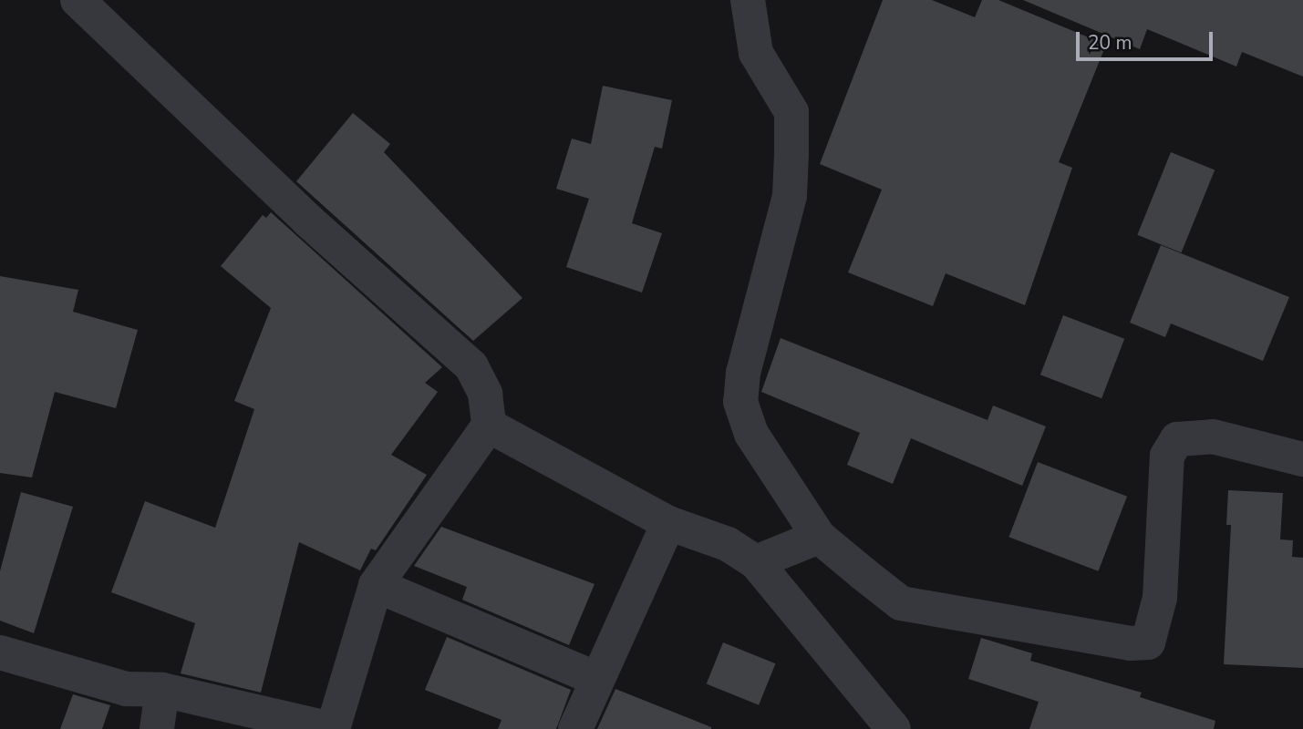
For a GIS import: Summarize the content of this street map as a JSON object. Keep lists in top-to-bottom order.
{
  "scale_bar": "20 m"
}
